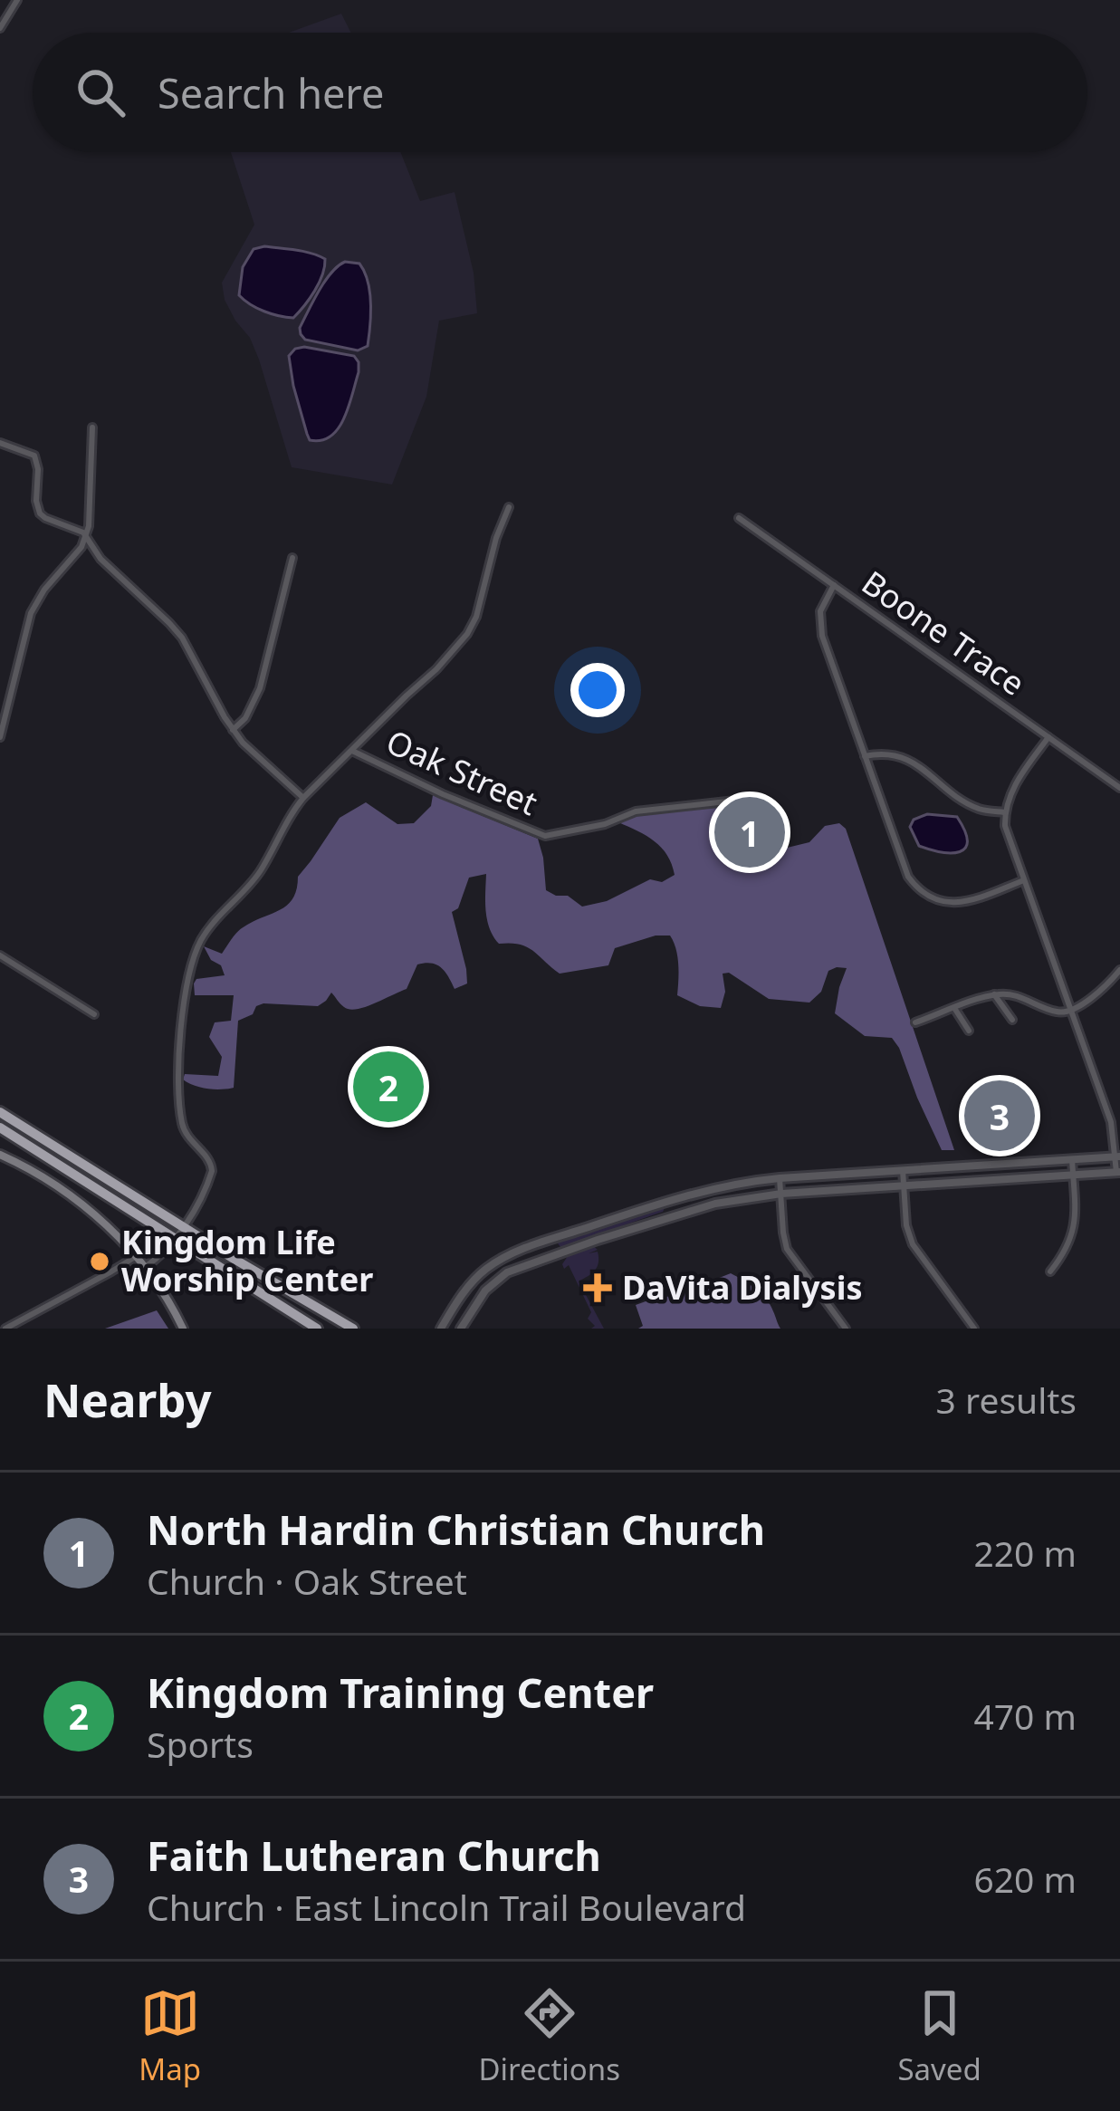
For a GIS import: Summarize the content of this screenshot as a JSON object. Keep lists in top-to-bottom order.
{
  "streets": {
    "street": ["Boone Trace", "Oak Street"]
  },
  "places": {
    "other": ["Kingdom Life Worship Center"],
    "health": ["DaVita Dialysis"]
  },
  "page": {
    "search": "Search here",
    "pins": ["1", "2", "3"],
    "heading": ["Nearby", "3 results"],
    "list": [
      {
        "mark": "1",
        "name": "North Hardin Christian Church",
        "note": "Church · Oak Street",
        "value": "220 m"
      },
      {
        "mark": "2",
        "name": "Kingdom Training Center",
        "note": "Sports",
        "value": "470 m"
      },
      {
        "mark": "3",
        "name": "Faith Lutheran Church",
        "note": "Church · East Lincoln Trail Boulevard",
        "value": "620 m"
      }
    ],
    "nav": ["Map", "Directions", "Saved"]
  }
}
